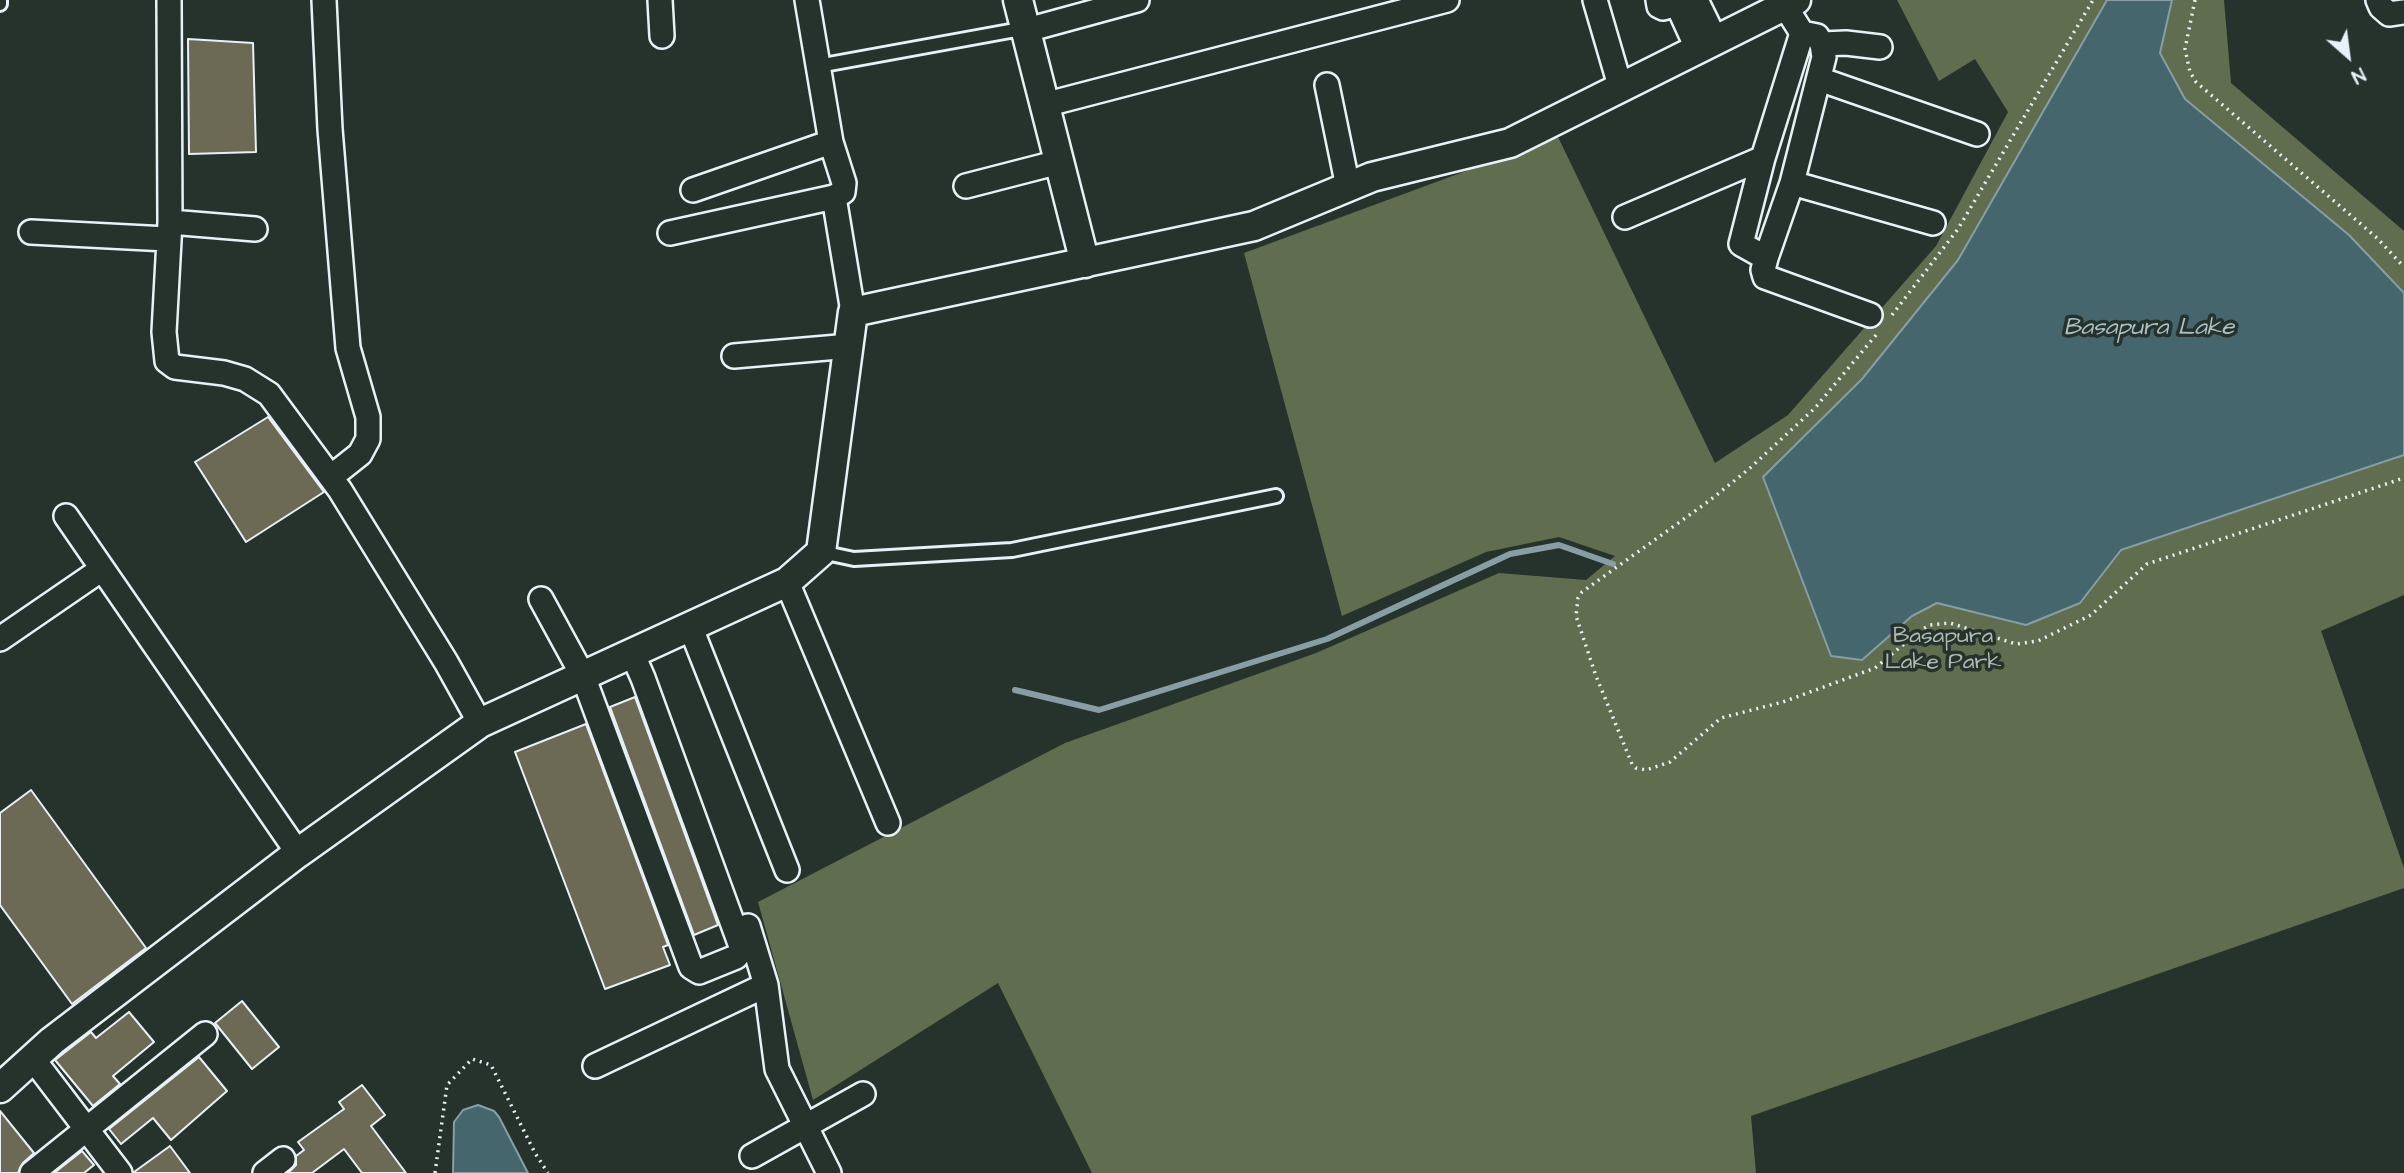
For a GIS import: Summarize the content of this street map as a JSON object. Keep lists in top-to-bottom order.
{
  "water": ["Basapura Lake"],
  "parks": ["Basapura Lake Park"],
  "north": "bottom right"
}
